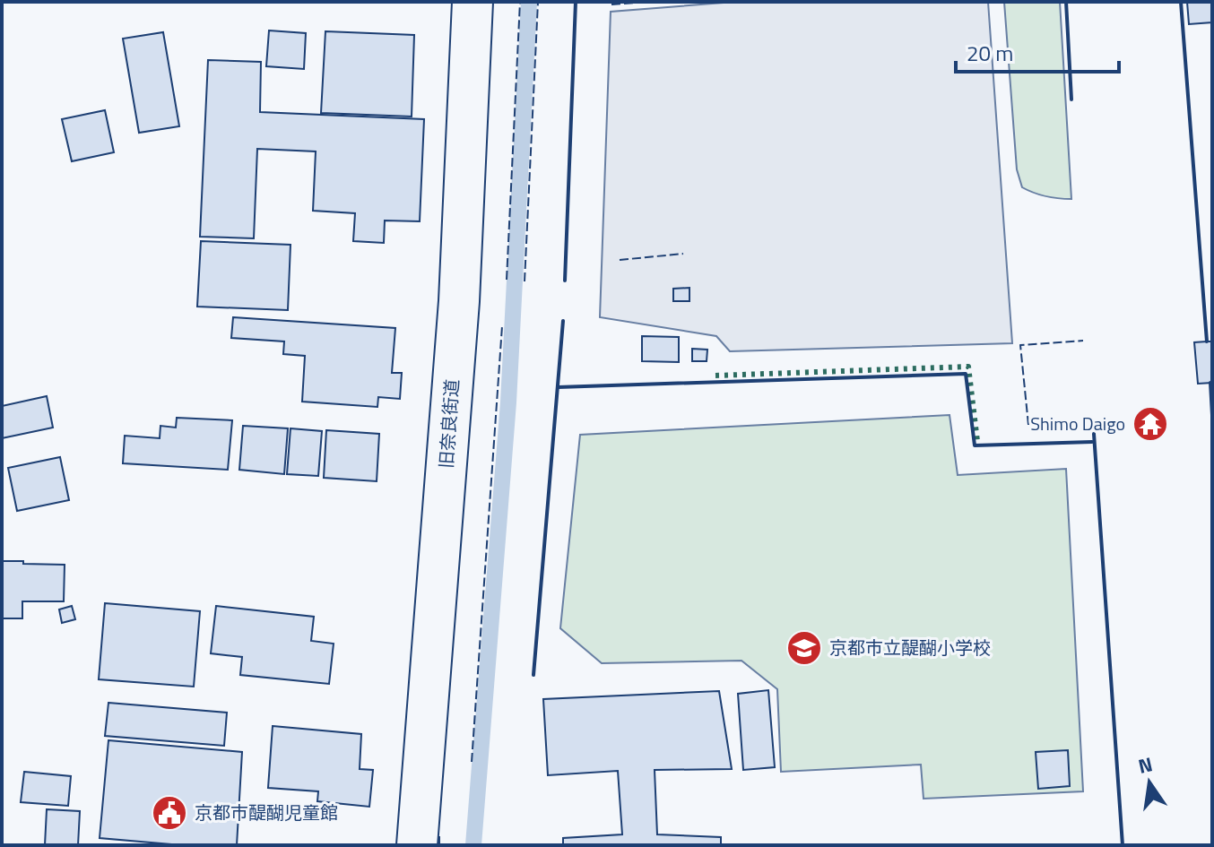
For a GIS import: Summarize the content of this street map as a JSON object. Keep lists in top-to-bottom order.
{
  "streets": {
    "street": ["旧奈良街道"]
  },
  "places": {
    "temple": ["Shimo Daigo"],
    "school or university": ["京都市立醍醐小学校"],
    "public building": ["京都市醍醐児童館"]
  },
  "scale_bar": "20 m",
  "north": "top"
}
